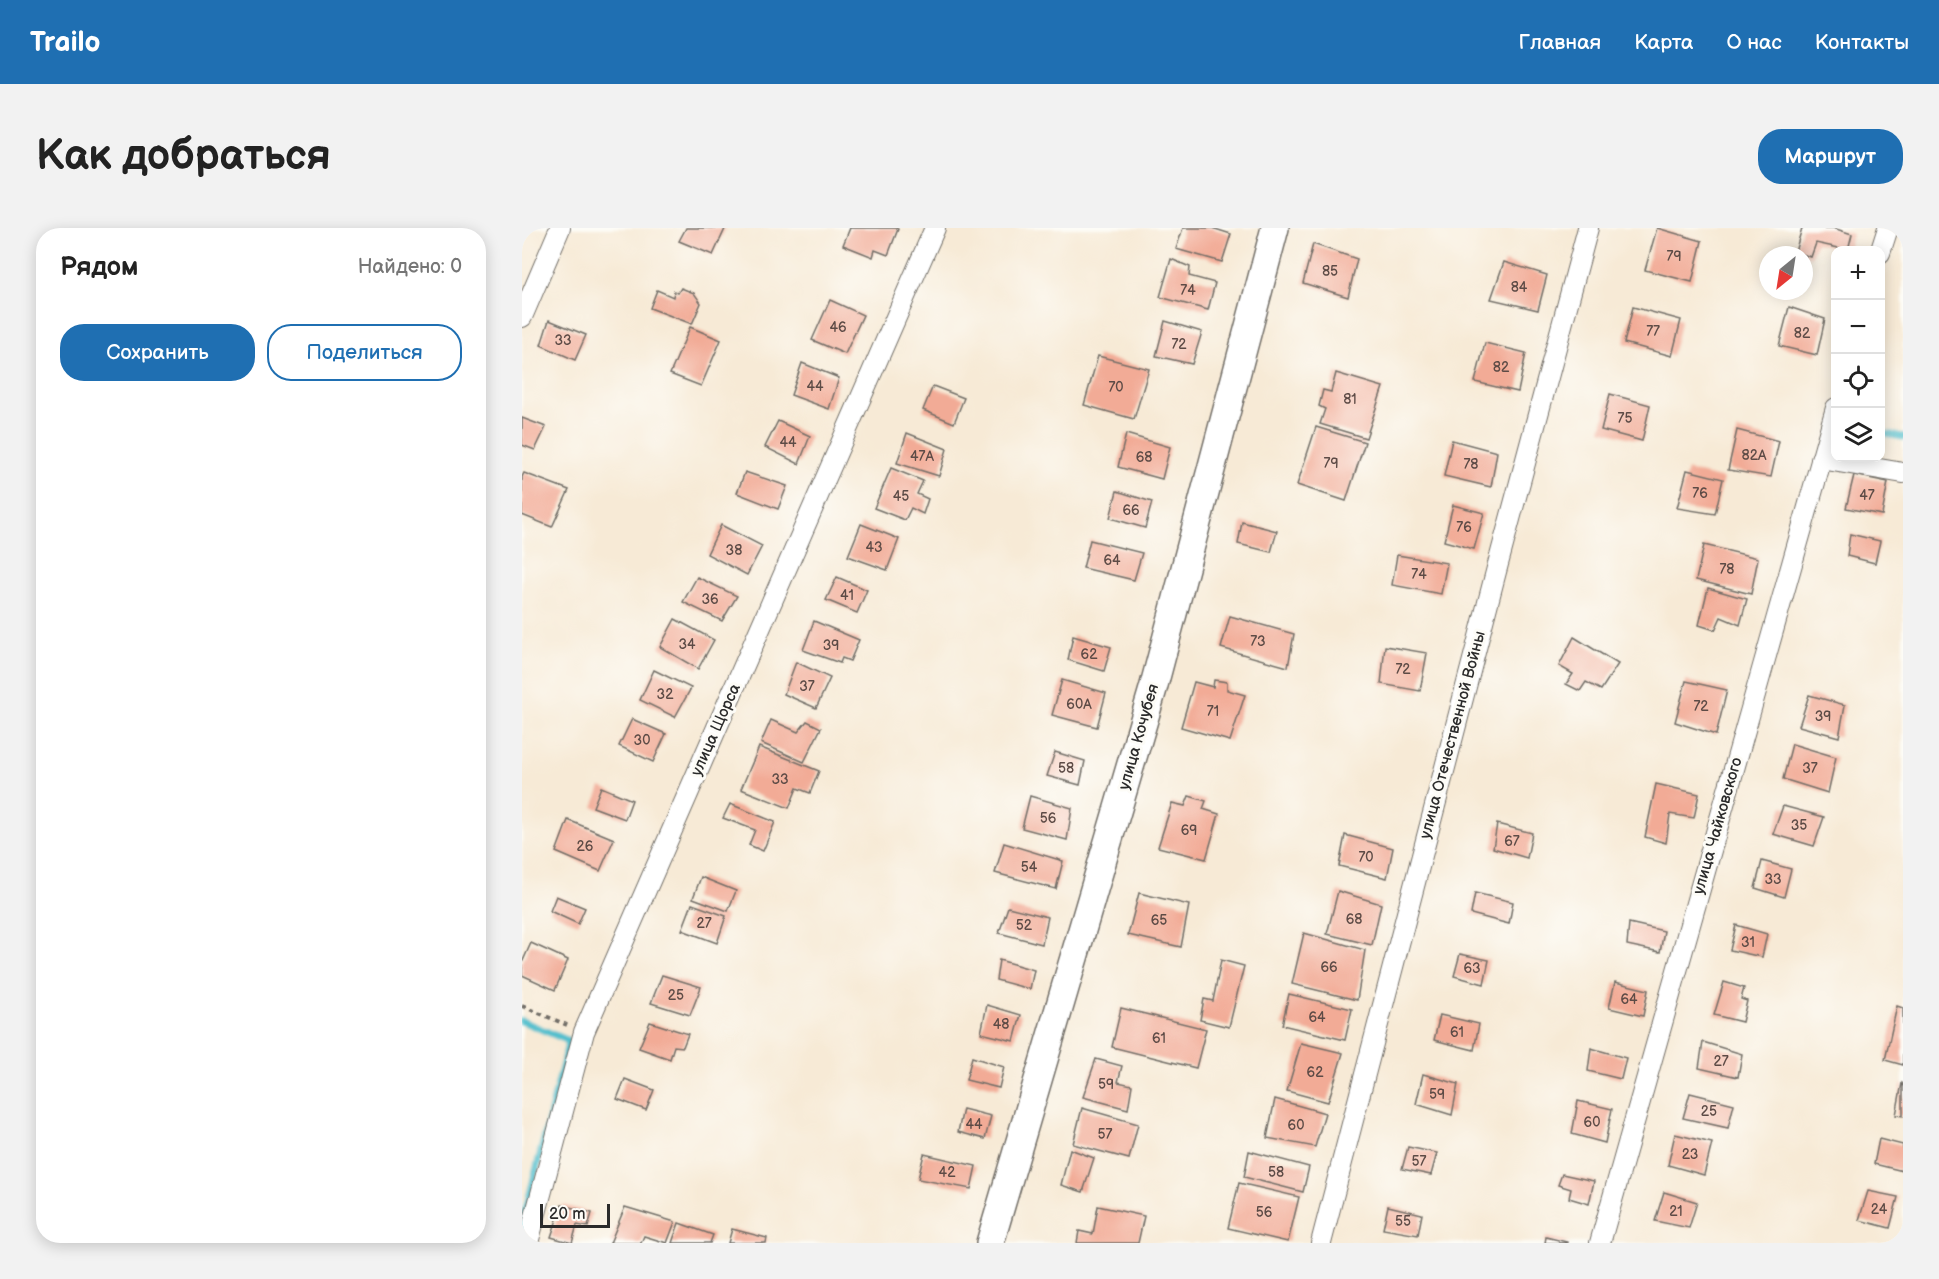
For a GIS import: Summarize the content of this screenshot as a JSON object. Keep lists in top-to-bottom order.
{
  "streets": {
    "main road": ["улица Кочубея"],
    "street": ["улица Щорса", "улица Отечественной Войны", "улица Чайковского"]
  },
  "house_numbers": [
    "79",
    "85",
    "84",
    "74",
    "46",
    "77",
    "82",
    "33",
    "72",
    "82",
    "44",
    "70",
    "81",
    "75",
    "44",
    "82А",
    "47А",
    "68",
    "79",
    "78",
    "76",
    "47",
    "45",
    "66",
    "76",
    "43",
    "38",
    "64",
    "78",
    "74",
    "41",
    "36",
    "73",
    "34",
    "39",
    "62",
    "72",
    "37",
    "32",
    "60А",
    "72",
    "71",
    "39",
    "30",
    "58",
    "37",
    "33",
    "56",
    "35",
    "69",
    "67",
    "26",
    "70",
    "54",
    "33",
    "68",
    "65",
    "27",
    "52",
    "31",
    "66",
    "63",
    "25",
    "64",
    "64",
    "48",
    "61",
    "61",
    "27",
    "62",
    "59",
    "59",
    "25",
    "60",
    "44",
    "60",
    "57",
    "23",
    "57",
    "42",
    "58",
    "24",
    "21",
    "56",
    "55"
  ],
  "scale_bar": "20 m",
  "north": "bottom left",
  "page": {
    "header": "Trailo",
    "nav": [
      "Главная",
      "Карта",
      "О нас",
      "Контакты"
    ],
    "buttons": [
      "Маршрут",
      ["Сохранить", "Поделиться"]
    ],
    "title": "Как добраться",
    "heading": ["Рядом", "Найдено: 0"],
    "map_buttons": ["+", "−"],
    "scale": "20 m"
  }
}
